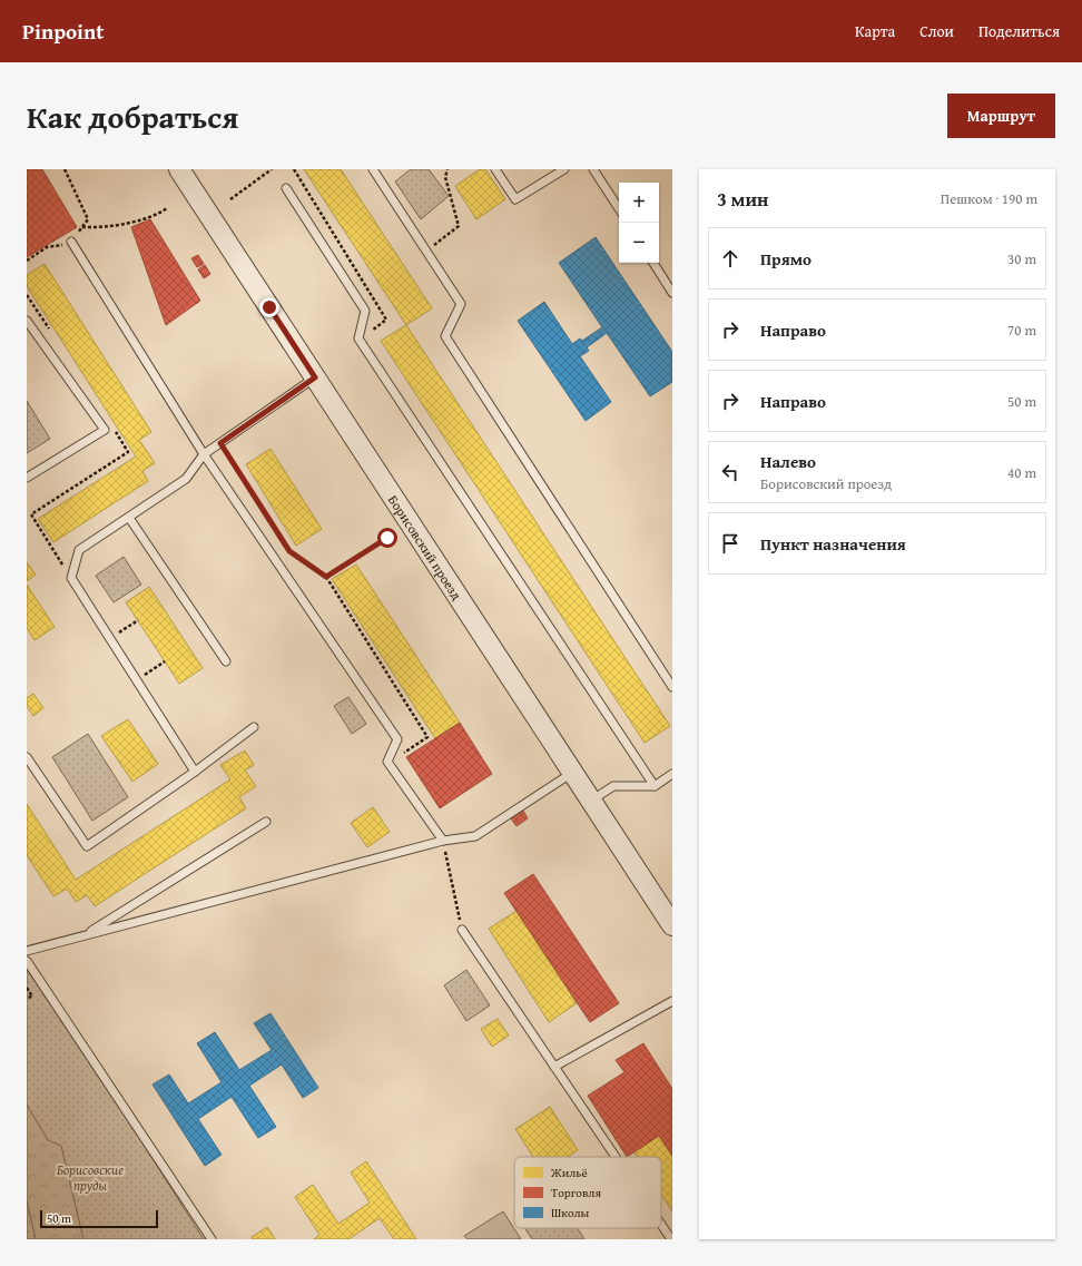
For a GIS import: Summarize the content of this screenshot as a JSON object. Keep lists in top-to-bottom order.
{
  "streets": {
    "street": ["Борисовский проезд"]
  },
  "parks": ["Борисовские пруды"],
  "legend": ["Жильё", "Торговля", "Школы"],
  "scale_bar": "50 m",
  "page": {
    "header": "Pinpoint",
    "nav": ["Карта", "Слои", "Поделиться"],
    "title": "Как добраться",
    "buttons": "Маршрут",
    "heading": ["3 мин", "Пешком · 190 m"],
    "map_buttons": ["+", "−"],
    "list": [
      ["Прямо", "30 m"],
      ["Направо", "70 m"],
      ["Направо", "50 m"],
      ["Налево", "Борисовский проезд", "40 m"],
      "Пункт назначения"
    ],
    "scale": "50 m"
  }
}
